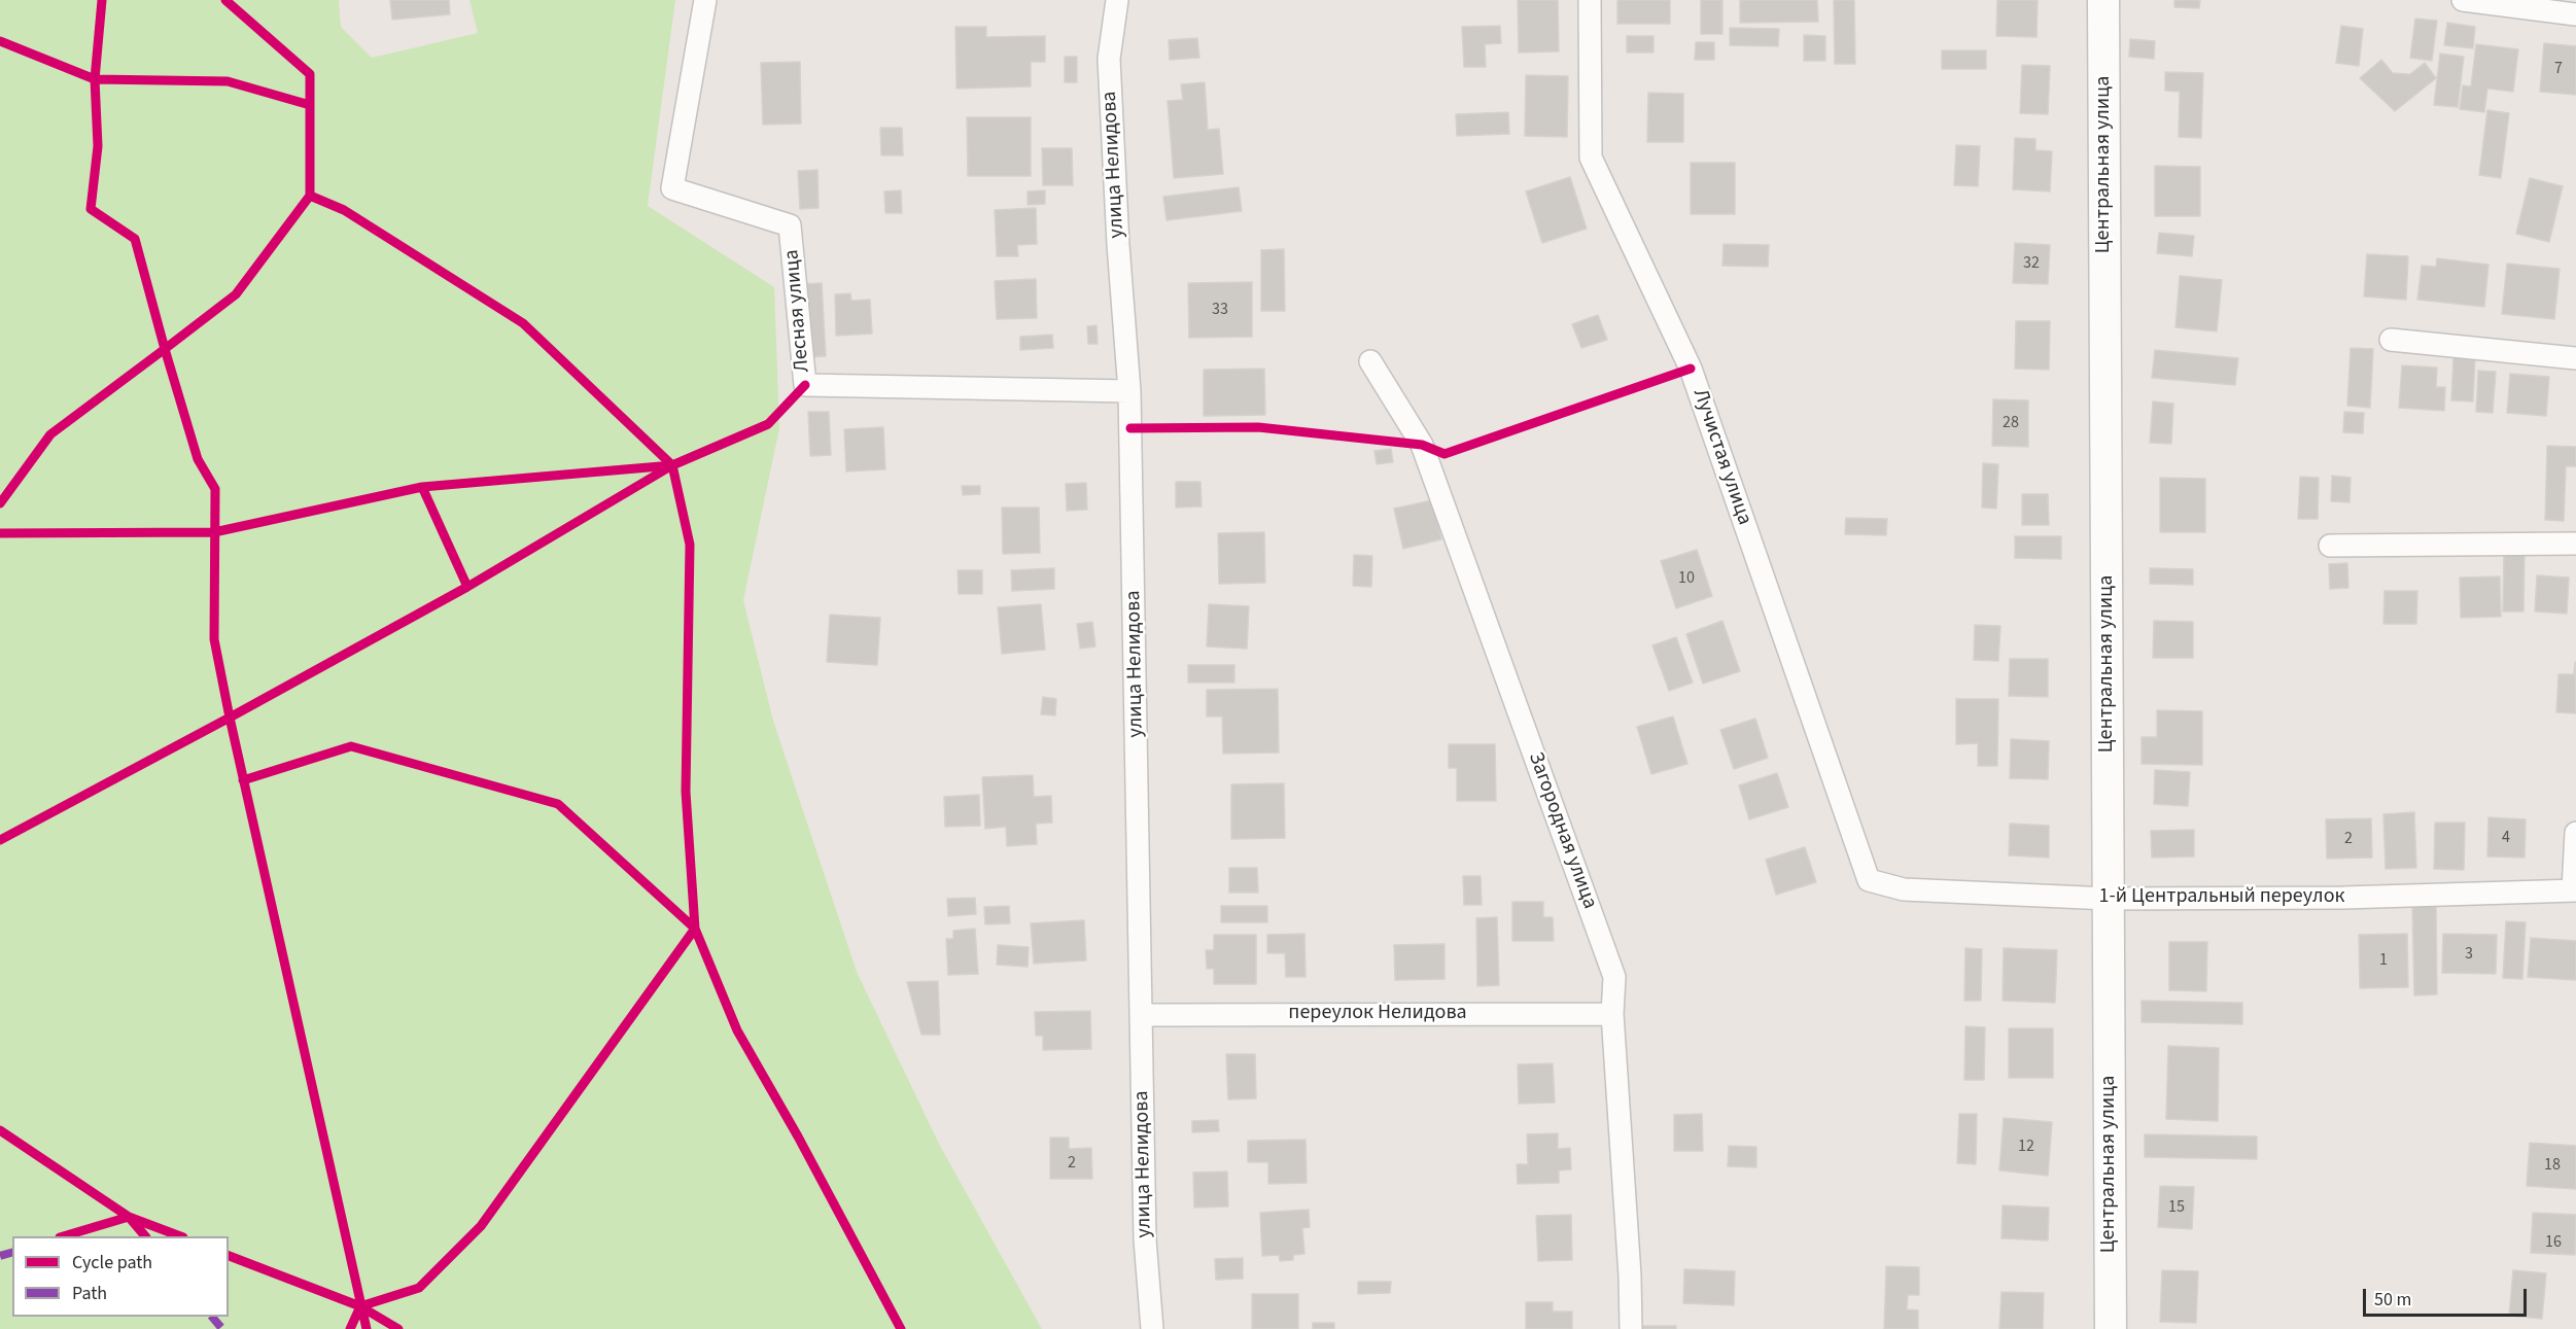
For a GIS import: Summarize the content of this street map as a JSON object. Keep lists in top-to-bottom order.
{
  "streets": {
    "street": [
      "улица Нелидова",
      "Центральная улица",
      "Лесная улица",
      "Лучистая улица",
      "Загородная улица",
      "1-й Центральный переулок",
      "переулок Нелидова"
    ]
  },
  "crossings": [
    ["улица Нелидова", "Лесная улица"],
    ["улица Нелидова", "переулок Нелидова"],
    ["Центральная улица", "1-й Центральный переулок"],
    ["Лучистая улица", "1-й Центральный переулок"],
    ["Загородная улица", "переулок Нелидова"]
  ],
  "house_numbers": [
    "7",
    "32",
    "33",
    "28",
    "10",
    "4",
    "2",
    "3",
    "1",
    "12",
    "2",
    "18",
    "15",
    "16"
  ],
  "legend": ["Cycle path", "Path"],
  "scale_bar": "50 m"
}
